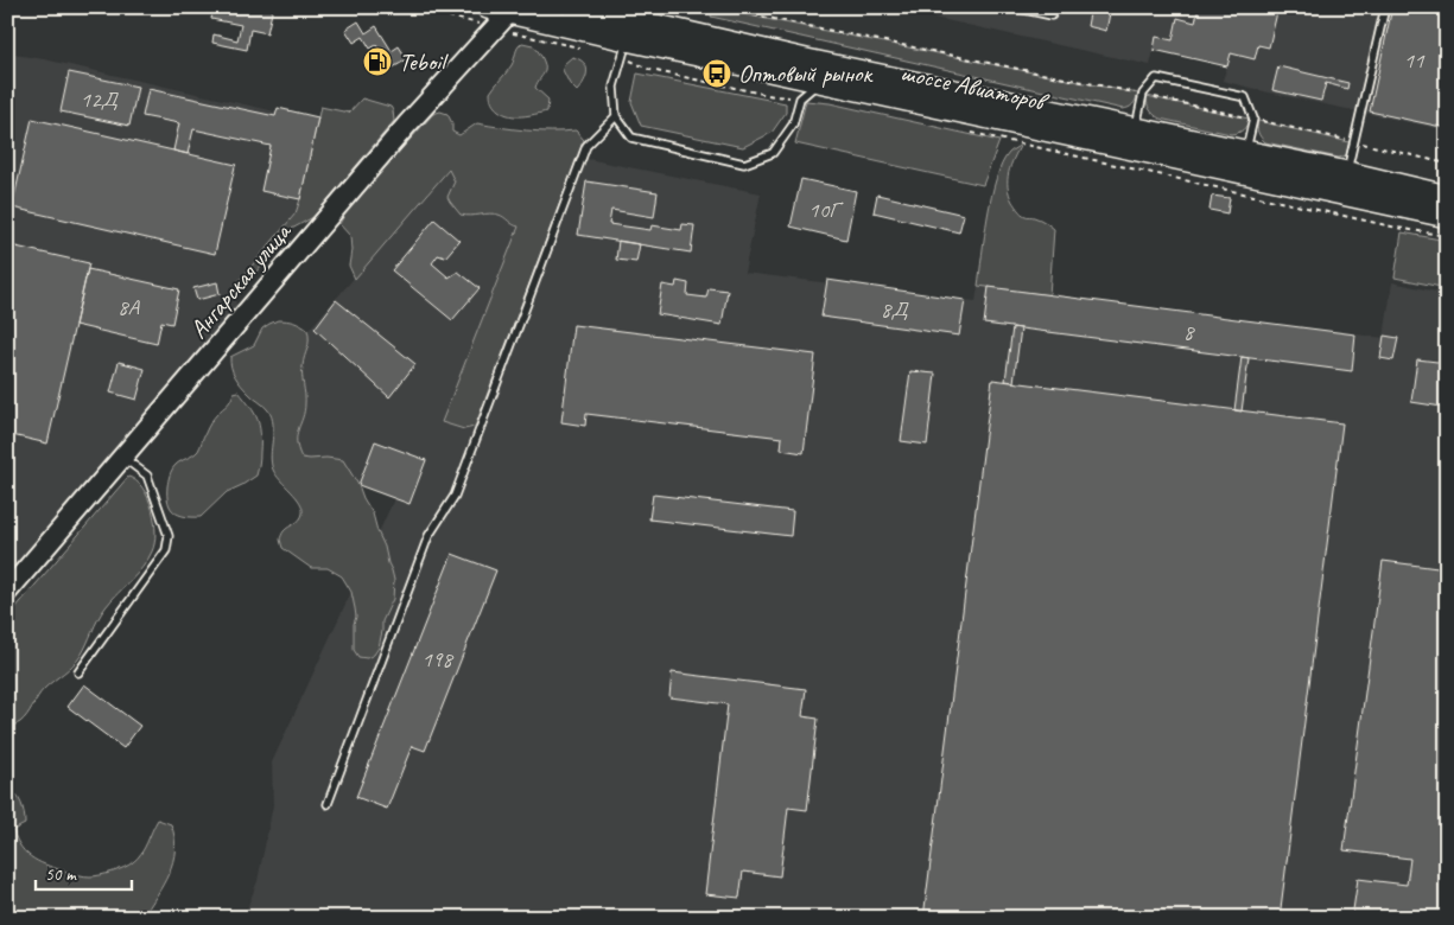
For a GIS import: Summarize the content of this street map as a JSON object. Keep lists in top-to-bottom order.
{
  "streets": {
    "main road": ["шоссе Авиаторов", "Ангарская улица"]
  },
  "crossings": [
    ["шоссе Авиаторов", "Ангарская улица"]
  ],
  "places": {
    "fuel station": ["Teboil"],
    "bus stop": ["Оптовый рынок"]
  },
  "house_numbers": [
    "11",
    "12Д",
    "10Г",
    "8А",
    "8Д",
    "8",
    "198"
  ],
  "scale_bar": "50 m"
}
